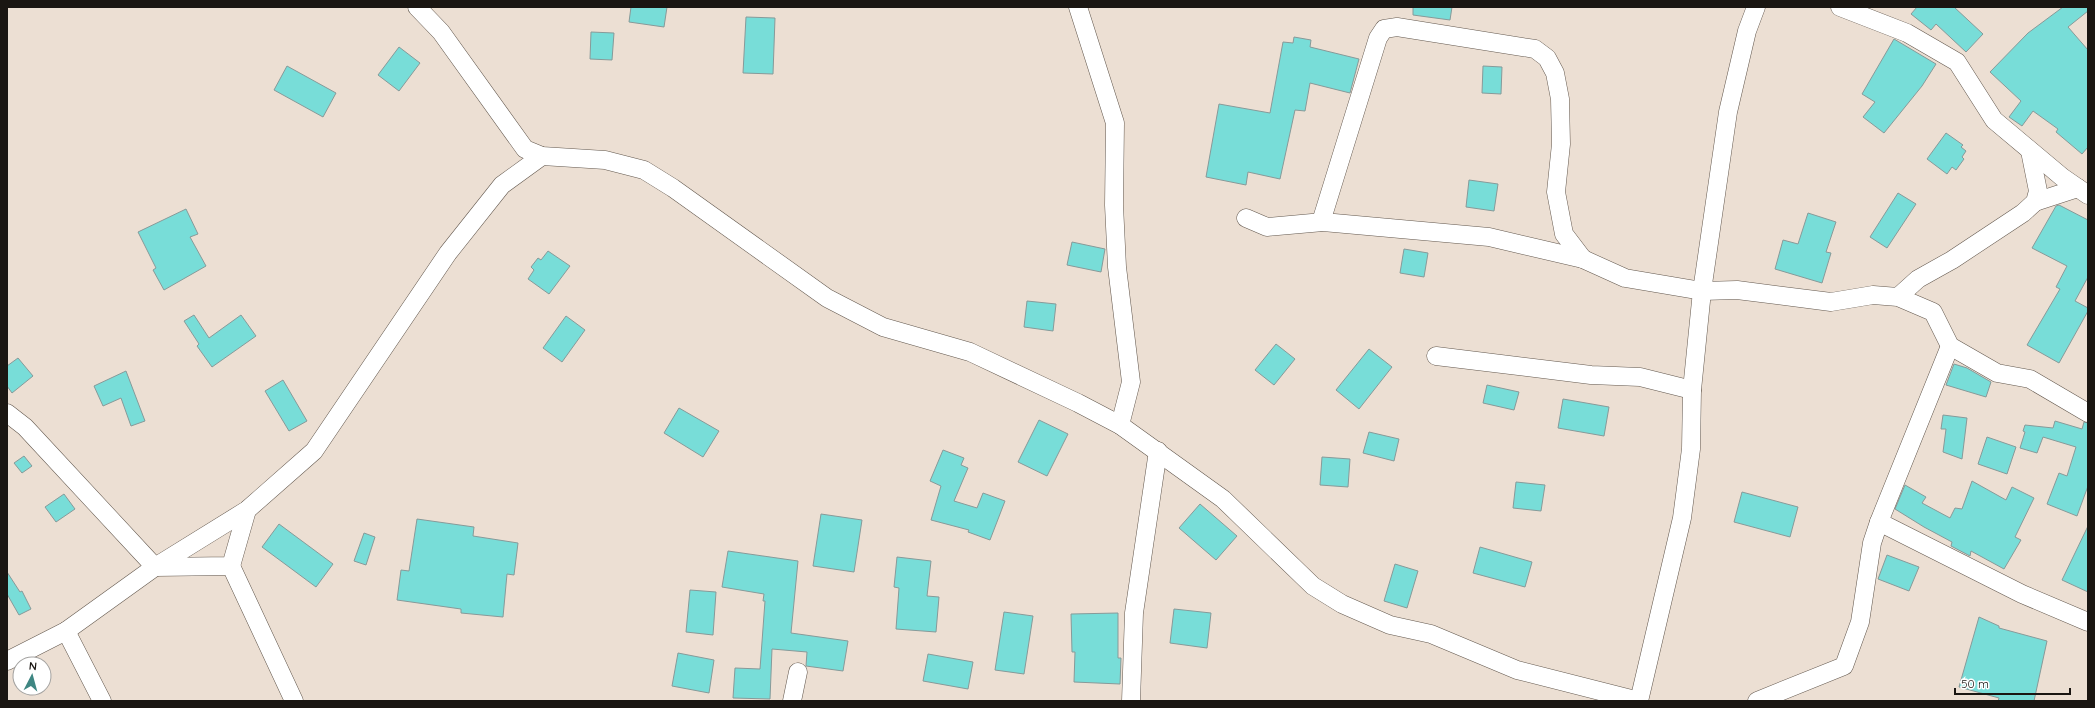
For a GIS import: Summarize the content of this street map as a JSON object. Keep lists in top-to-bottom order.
{
  "scale_bar": "50 m",
  "north": "top"
}
